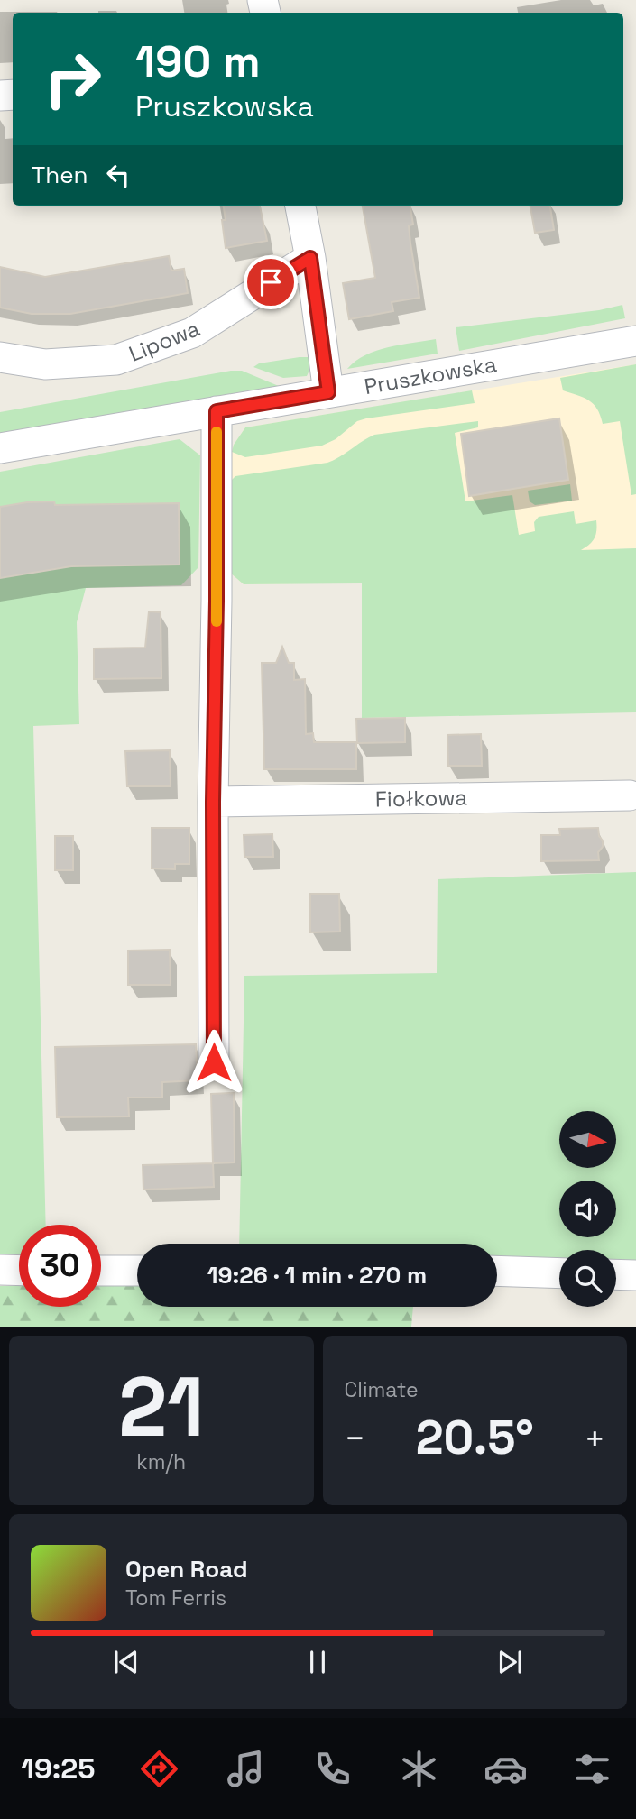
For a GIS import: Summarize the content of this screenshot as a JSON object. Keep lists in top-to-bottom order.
{
  "streets": {
    "street": ["Lipowa", "Pruszkowska", "Fiołkowa"]
  },
  "north": "right",
  "page": {
    "turn": ["190 m", "Pruszkowska"],
    "then": "Then",
    "limit": "30",
    "trip": "19:26 · 1 min · 270 m",
    "tile": [
      ["21", "km/h"],
      "Climate"
    ],
    "heat": ["−", "20.5°", "+"],
    "song": ["Open Road", "Tom Ferris"],
    "tabs": "19:25"
  }
}
